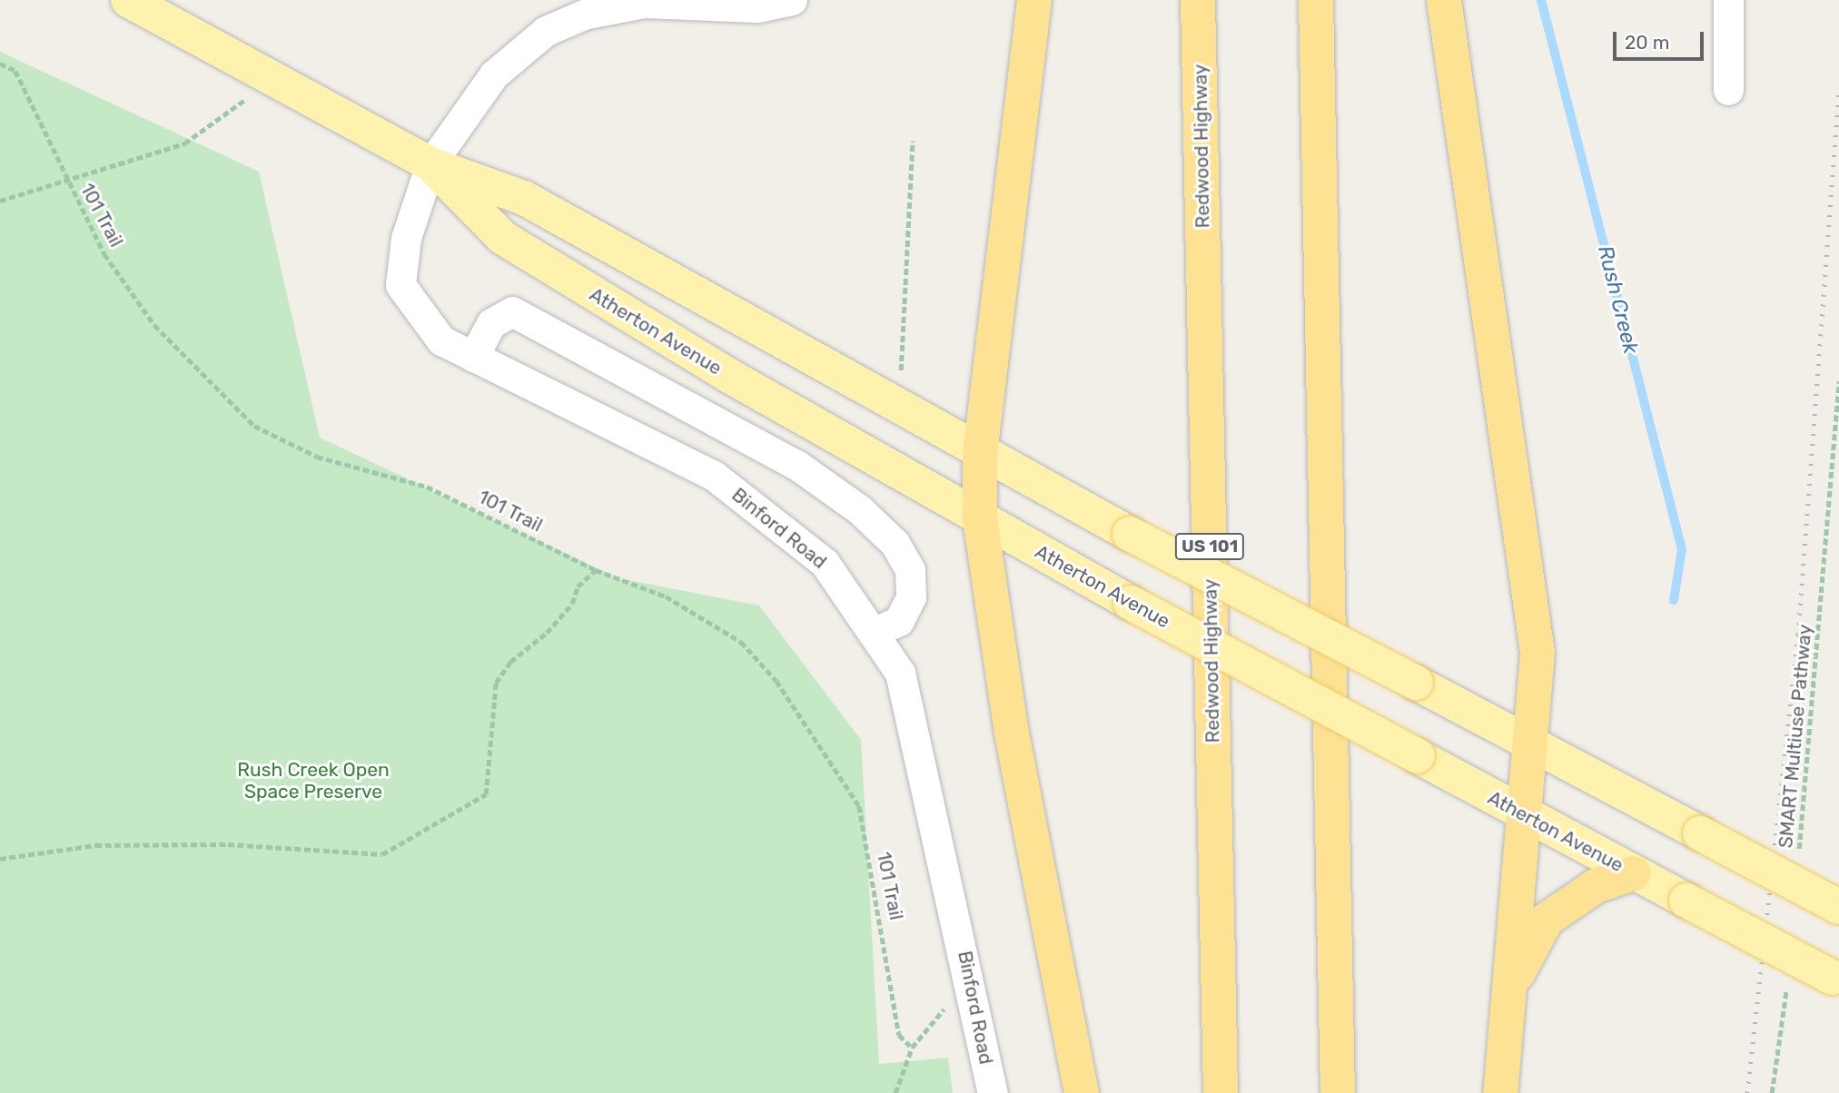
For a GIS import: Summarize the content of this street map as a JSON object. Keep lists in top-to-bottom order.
{
  "streets": {
    "highway": ["Redwood Highway", "US 101"],
    "main road": ["Atherton Avenue"],
    "street": ["Binford Road"],
    "path": ["101 Trail", "SMART Multiuse Pathway"]
  },
  "crossings": [
    ["Atherton Avenue", "Binford Road"]
  ],
  "water": ["Rush Creek"],
  "parks": ["Rush Creek Open Space Preserve"],
  "scale_bar": "20 m"
}
